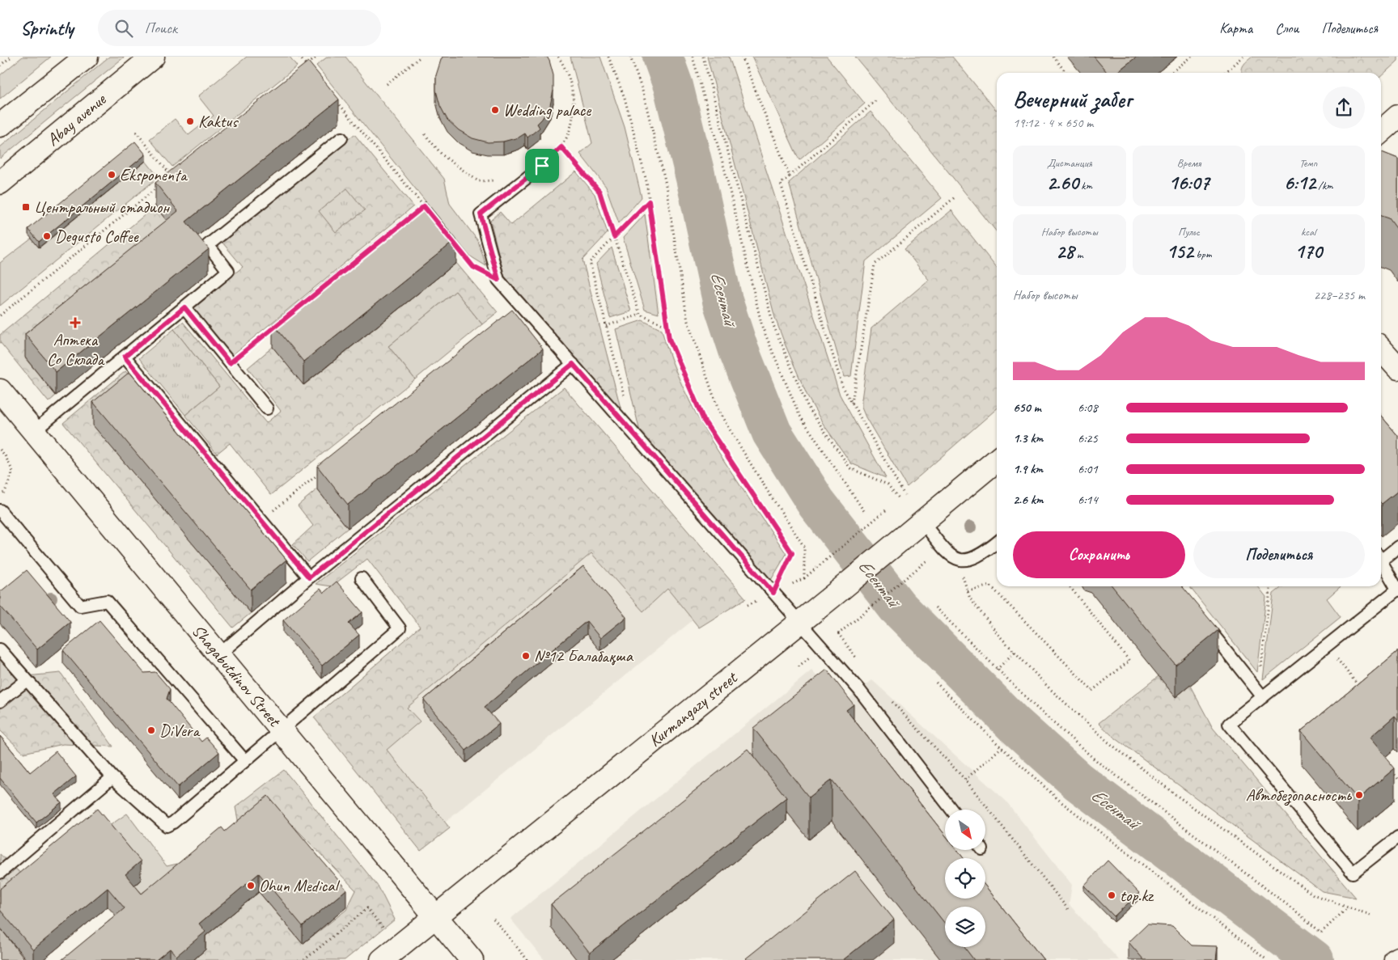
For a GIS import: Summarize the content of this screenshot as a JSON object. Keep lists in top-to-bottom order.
{
  "streets": {
    "street": ["Abay avenue", "Shagabutdinov Street", "Kurmangazy street"]
  },
  "crossings": [
    ["Shagabutdinov Street", "Kurmangazy street"]
  ],
  "water": ["Есентай"],
  "places": {
    "other": [
      "Wedding palace",
      "Kaktus",
      "Eksponenta",
      "Degusto Coffee",
      "№12 Балабақша",
      "DiVera",
      "Автобезопасность",
      "Ohun Medical",
      "top.kz"
    ],
    "transit": ["Центральный стадион"],
    "health": ["Аптека Со Склада"]
  },
  "north": "bottom right",
  "page": {
    "header": "Sprintly",
    "search": "Поиск",
    "nav": ["Карта", "Слои", "Поделиться"],
    "heading": ["Вечерний забег", "19:12 · 4 × 650 m"],
    "stats": [
      ["Дистанция", "2.60 km"],
      ["Время", "16:07"],
      ["Темп", "6:12 /km"],
      ["Набор высоты", "28 m"],
      ["Пульс", "152 bpm"],
      ["kcal", "170"]
    ],
    "chart": ["Набор высоты", "228–235 m"],
    "list": [
      {
        "name": "650 m",
        "note": "6:08"
      },
      {
        "name": "1.3 km",
        "note": "6:25"
      },
      {
        "name": "1.9 km",
        "note": "6:01"
      },
      {
        "name": "2.6 km",
        "note": "6:14"
      }
    ],
    "buttons": ["Сохранить", "Поделиться"]
  }
}
